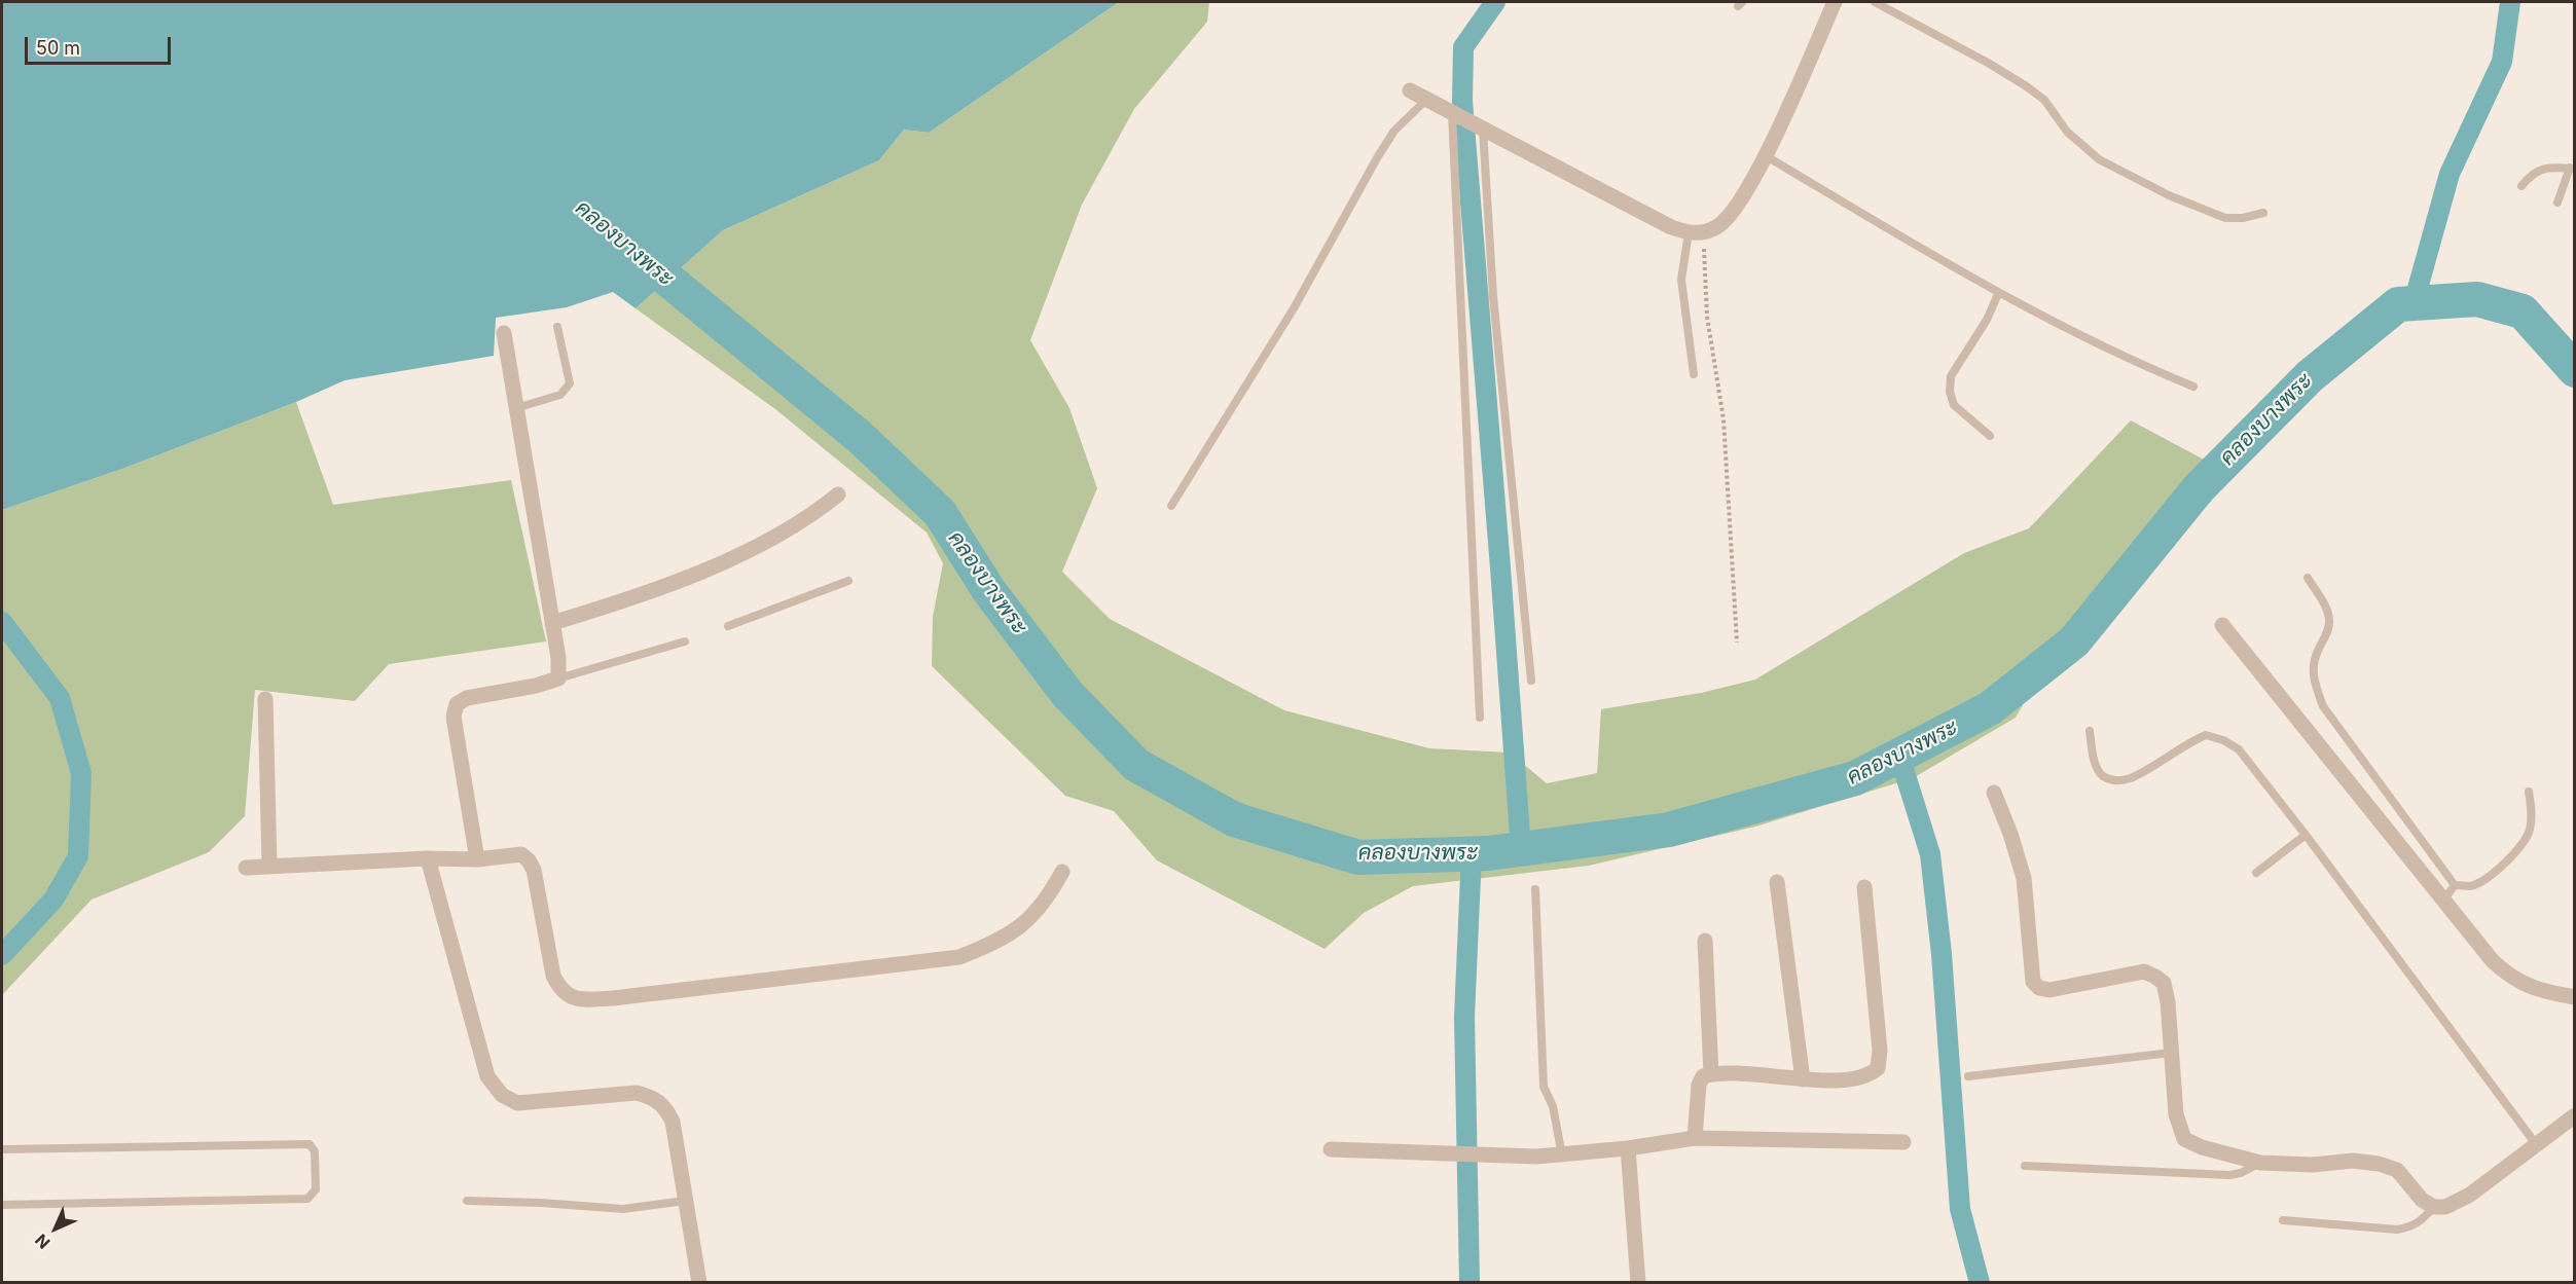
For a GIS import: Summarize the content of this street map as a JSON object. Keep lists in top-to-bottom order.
{
  "water": ["คลองบางพระ"],
  "scale_bar": "50 m",
  "north": "bottom left"
}
